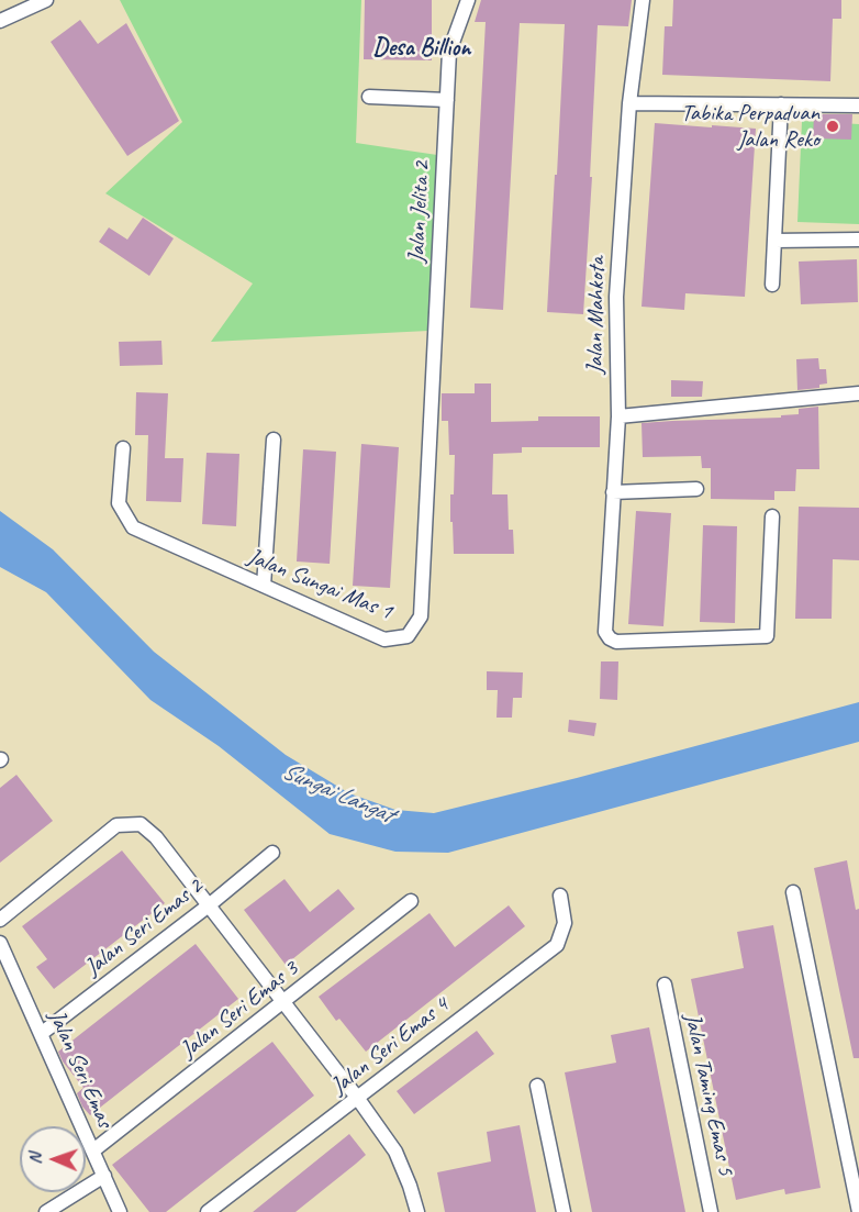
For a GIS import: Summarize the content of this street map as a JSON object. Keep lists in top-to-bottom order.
{
  "streets": {
    "street": [
      "Jalan Jelita 2",
      "Jalan Mahkota",
      "Jalan Sungai Mas 1",
      "Jalan Seri Emas 2",
      "Jalan Seri Emas 3",
      "Jalan Seri Emas 4",
      "Jalan Seri Emas",
      "Jalan Taming Emas 5"
    ]
  },
  "crossings": [
    ["Jalan Jelita 2", "Jalan Sungai Mas 1"],
    ["Jalan Seri Emas 2", "Jalan Seri Emas"],
    ["Jalan Seri Emas 3", "Jalan Seri Emas"]
  ],
  "districts": ["Desa Billion"],
  "water": ["Sungai Langat"],
  "places": ["Tabika Perpaduan Jalan Reko"],
  "north": "left"
}
